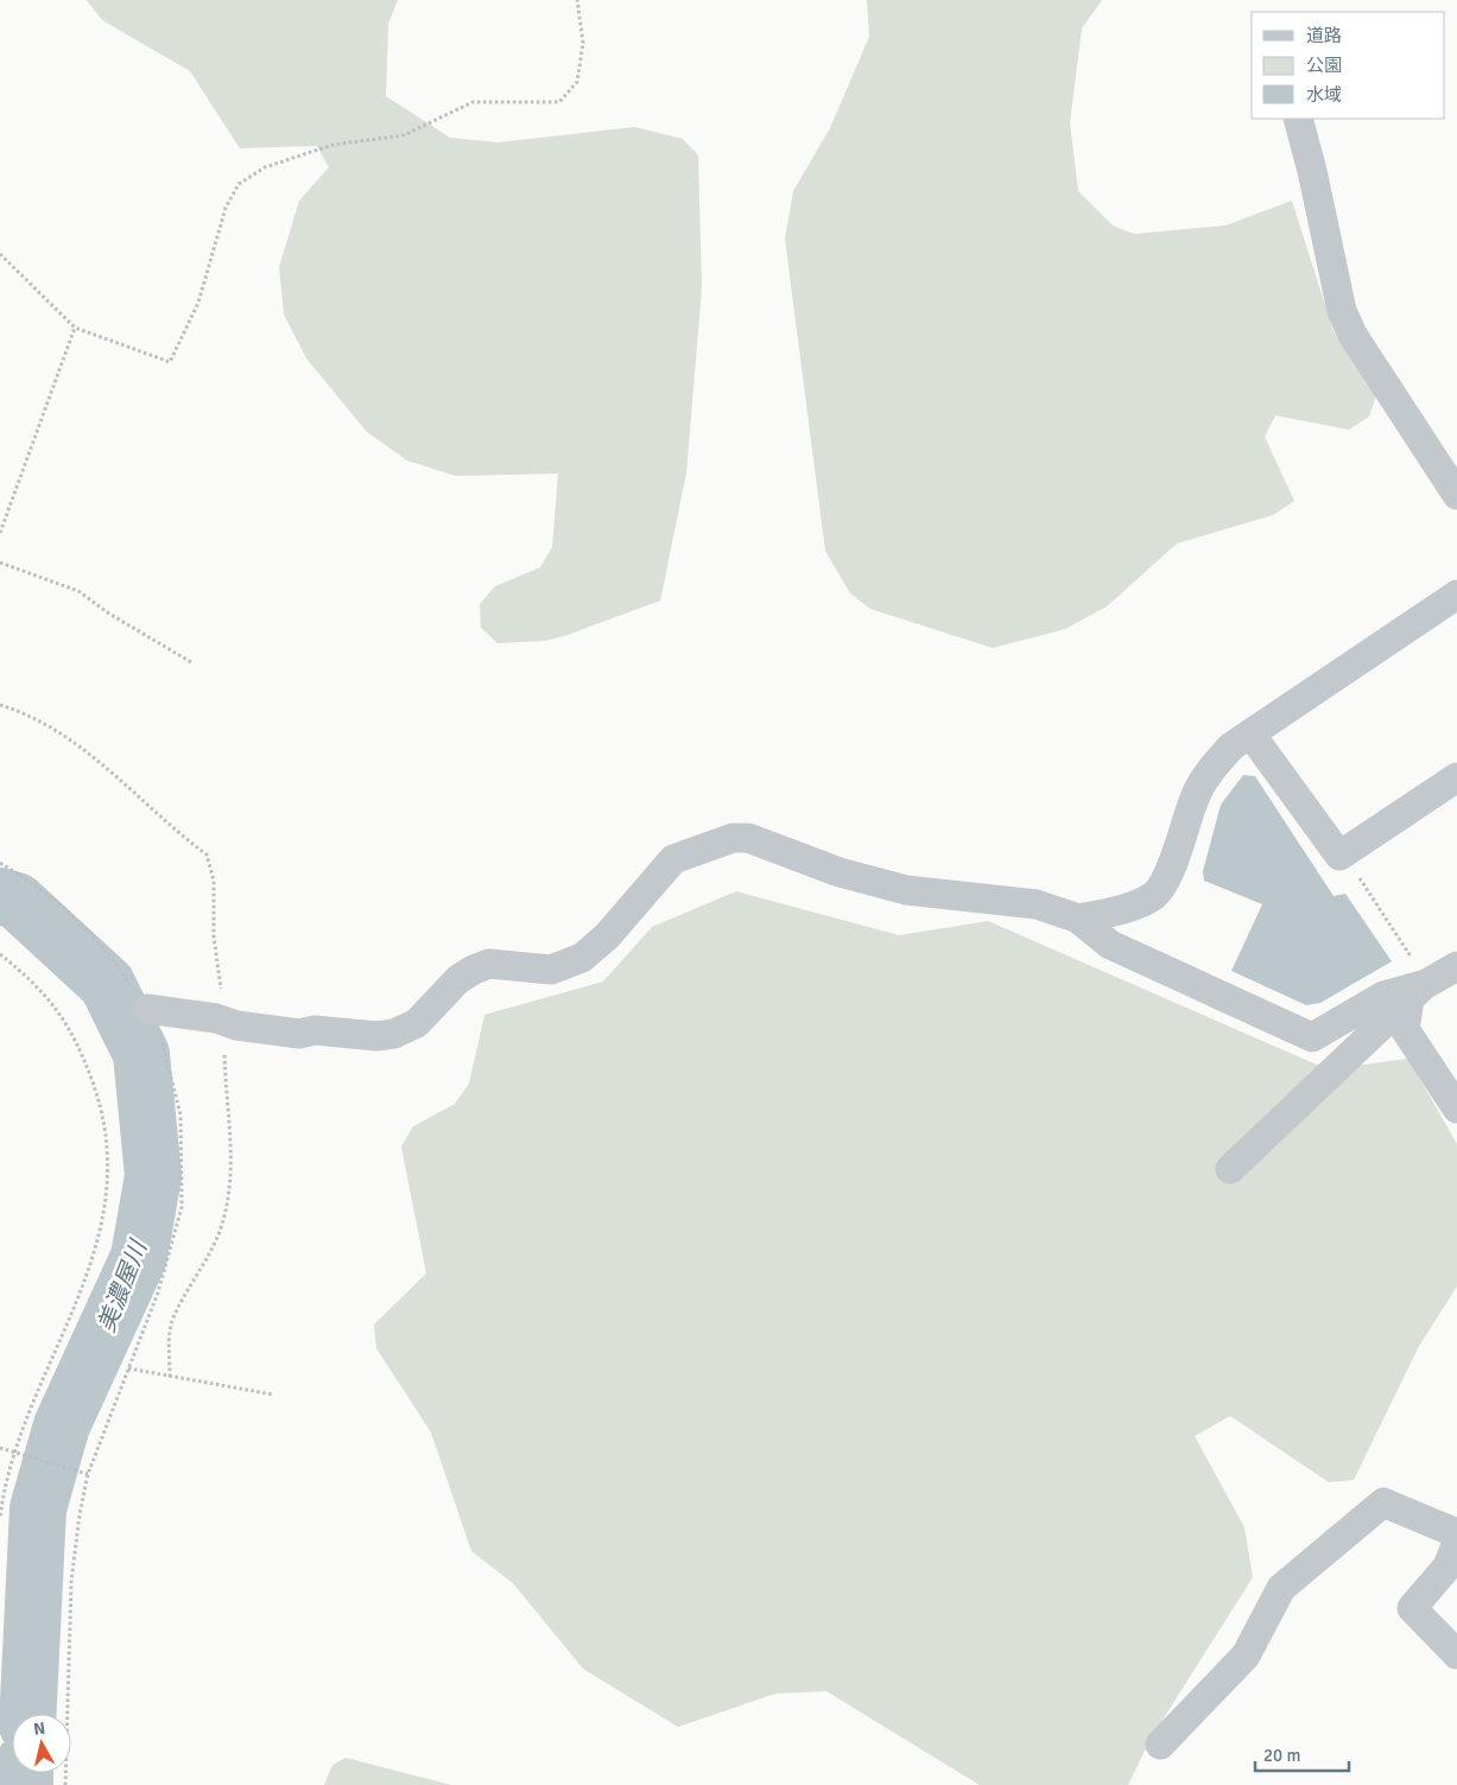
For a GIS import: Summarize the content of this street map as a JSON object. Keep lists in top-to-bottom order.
{
  "water": ["美濃屋川"],
  "legend": ["道路", "公園", "水域"],
  "scale_bar": "20 m",
  "north": "top"
}
